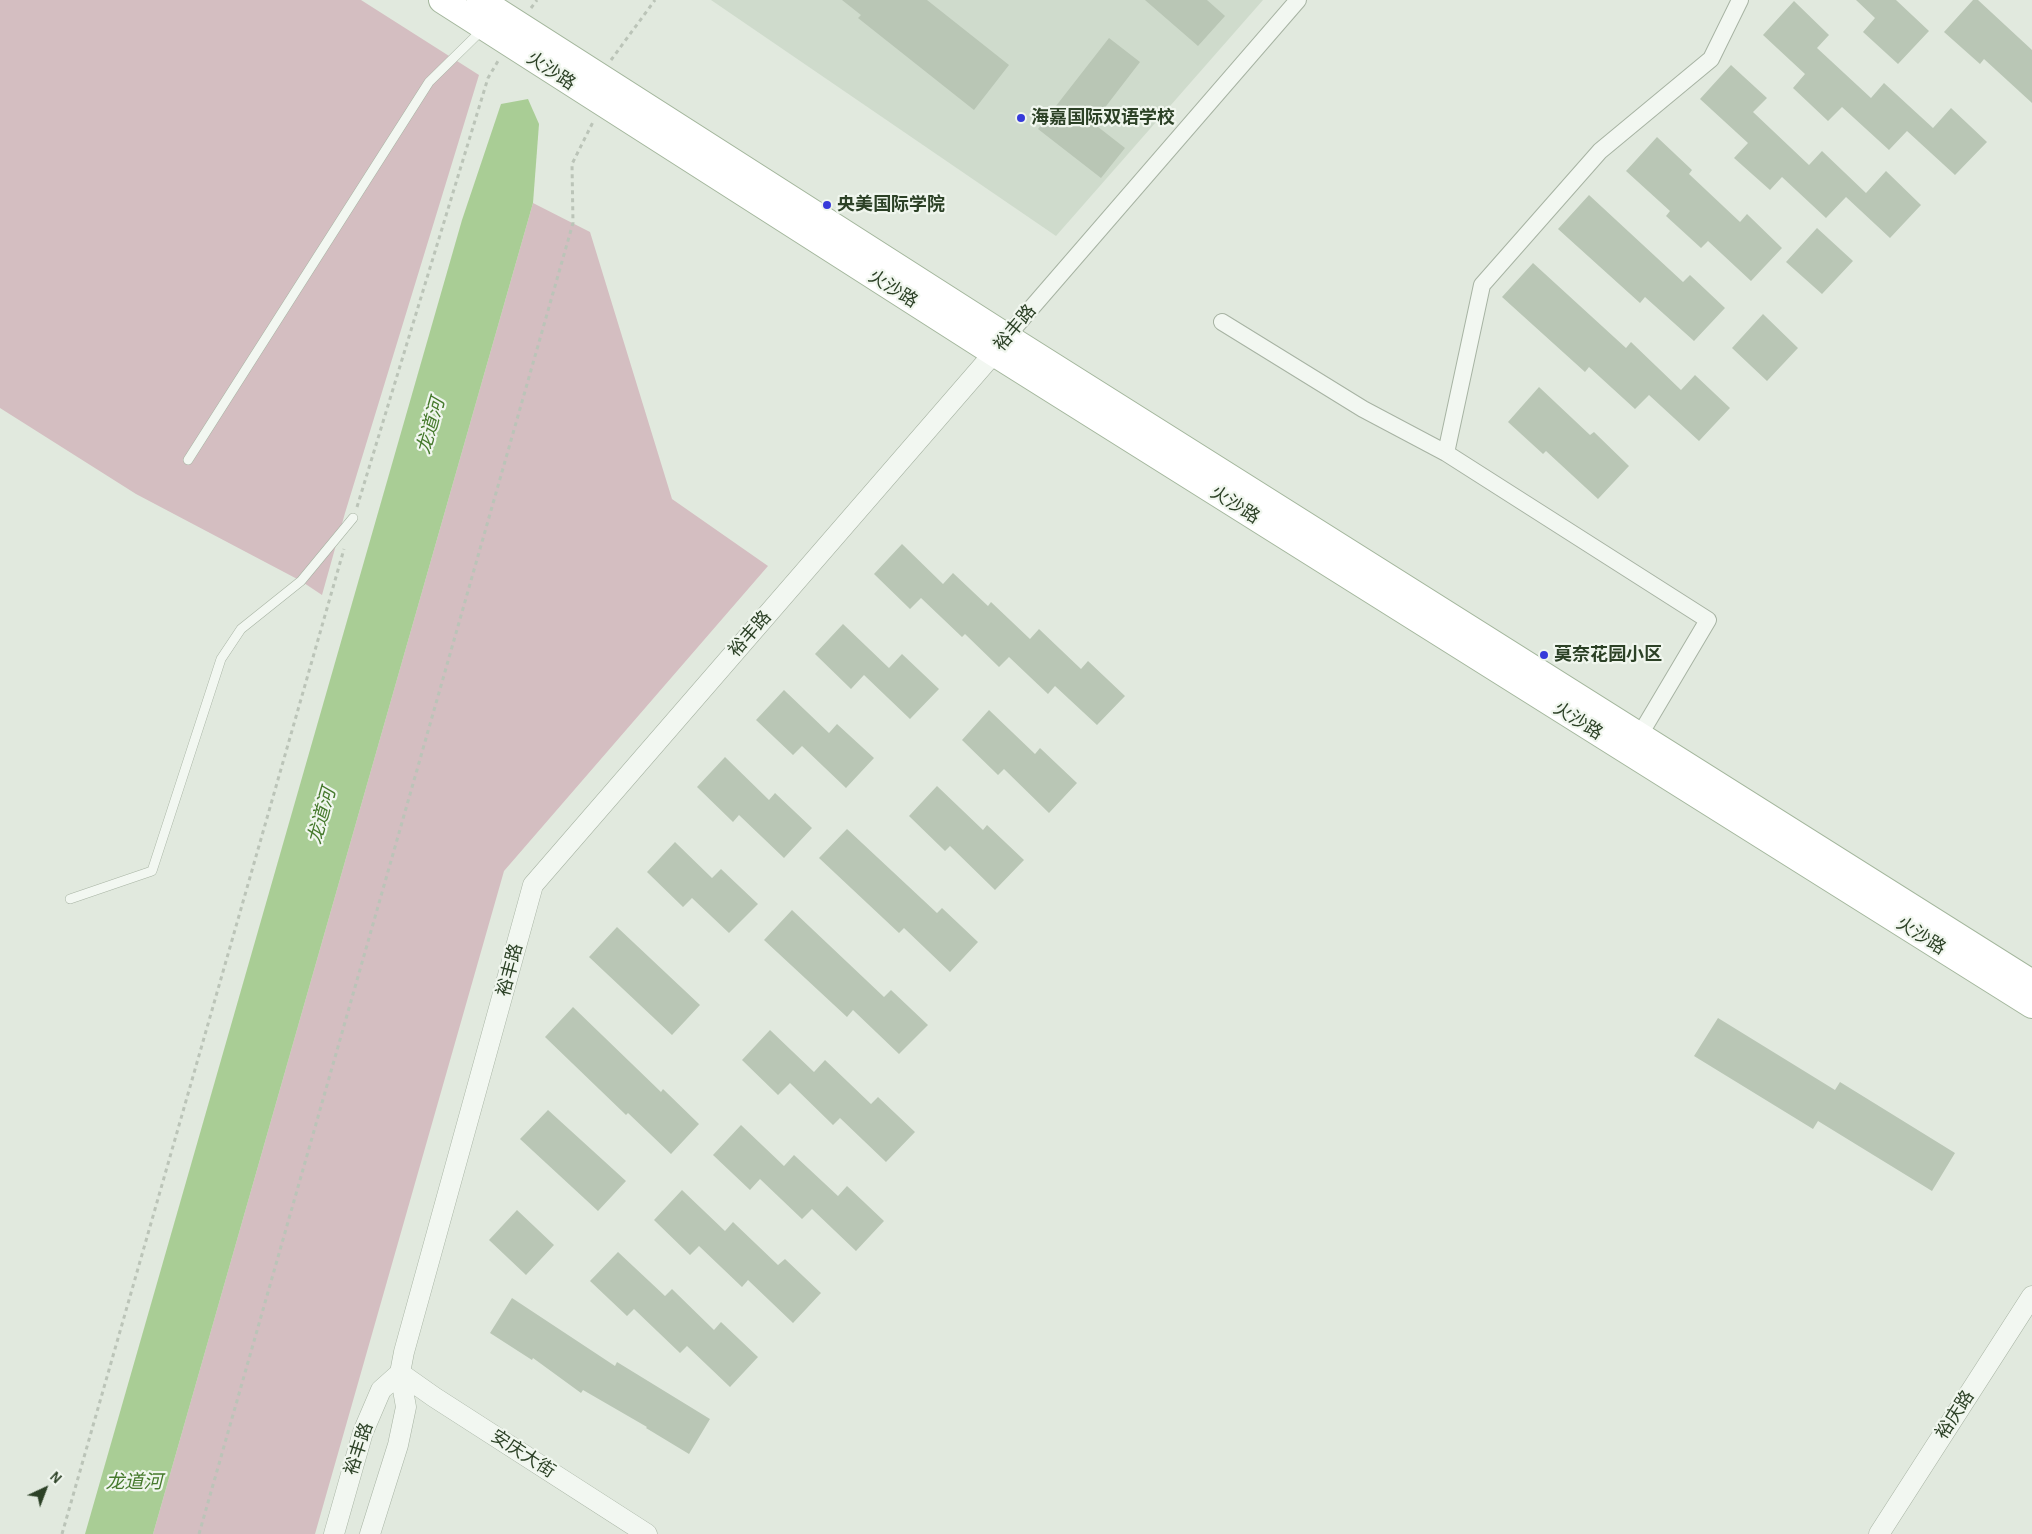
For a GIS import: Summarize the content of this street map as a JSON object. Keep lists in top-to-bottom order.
{
  "streets": {
    "main road": ["火沙路"],
    "street": ["裕丰路", "裕庆路", "安庆大街"]
  },
  "crossings": [
    ["火沙路", "裕丰路"],
    ["裕丰路", "安庆大街"]
  ],
  "water": ["龙道河"],
  "places": ["海嘉国际双语学校", "央美国际学院", "莫奈花园小区"],
  "north": "top right"
}
